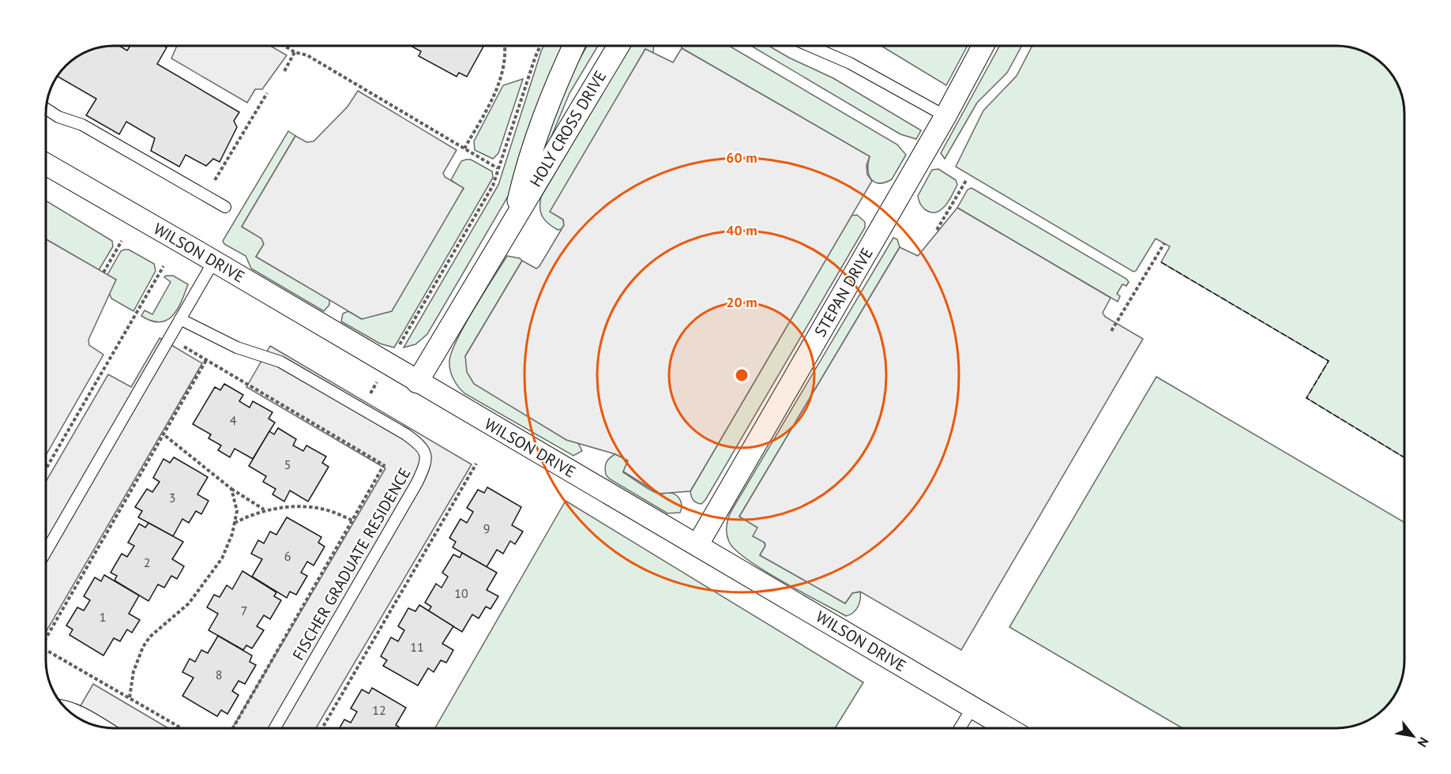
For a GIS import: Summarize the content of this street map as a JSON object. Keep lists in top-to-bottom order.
{
  "streets": {
    "street": ["HOLY CROSS DRIVE", "WILSON DRIVE", "STEPAN DRIVE"],
    "lane": ["FISCHER GRADUATE RESIDENCE"]
  },
  "crossings": [
    ["HOLY CROSS DRIVE", "WILSON DRIVE"],
    ["WILSON DRIVE", "STEPAN DRIVE"]
  ],
  "house_numbers": [
    "4",
    "5",
    "3",
    "9",
    "6",
    "2",
    "10",
    "7",
    "1",
    "11",
    "8",
    "12"
  ],
  "north": "bottom right",
  "rings": ["60 m", "40 m", "20 m"]
}
